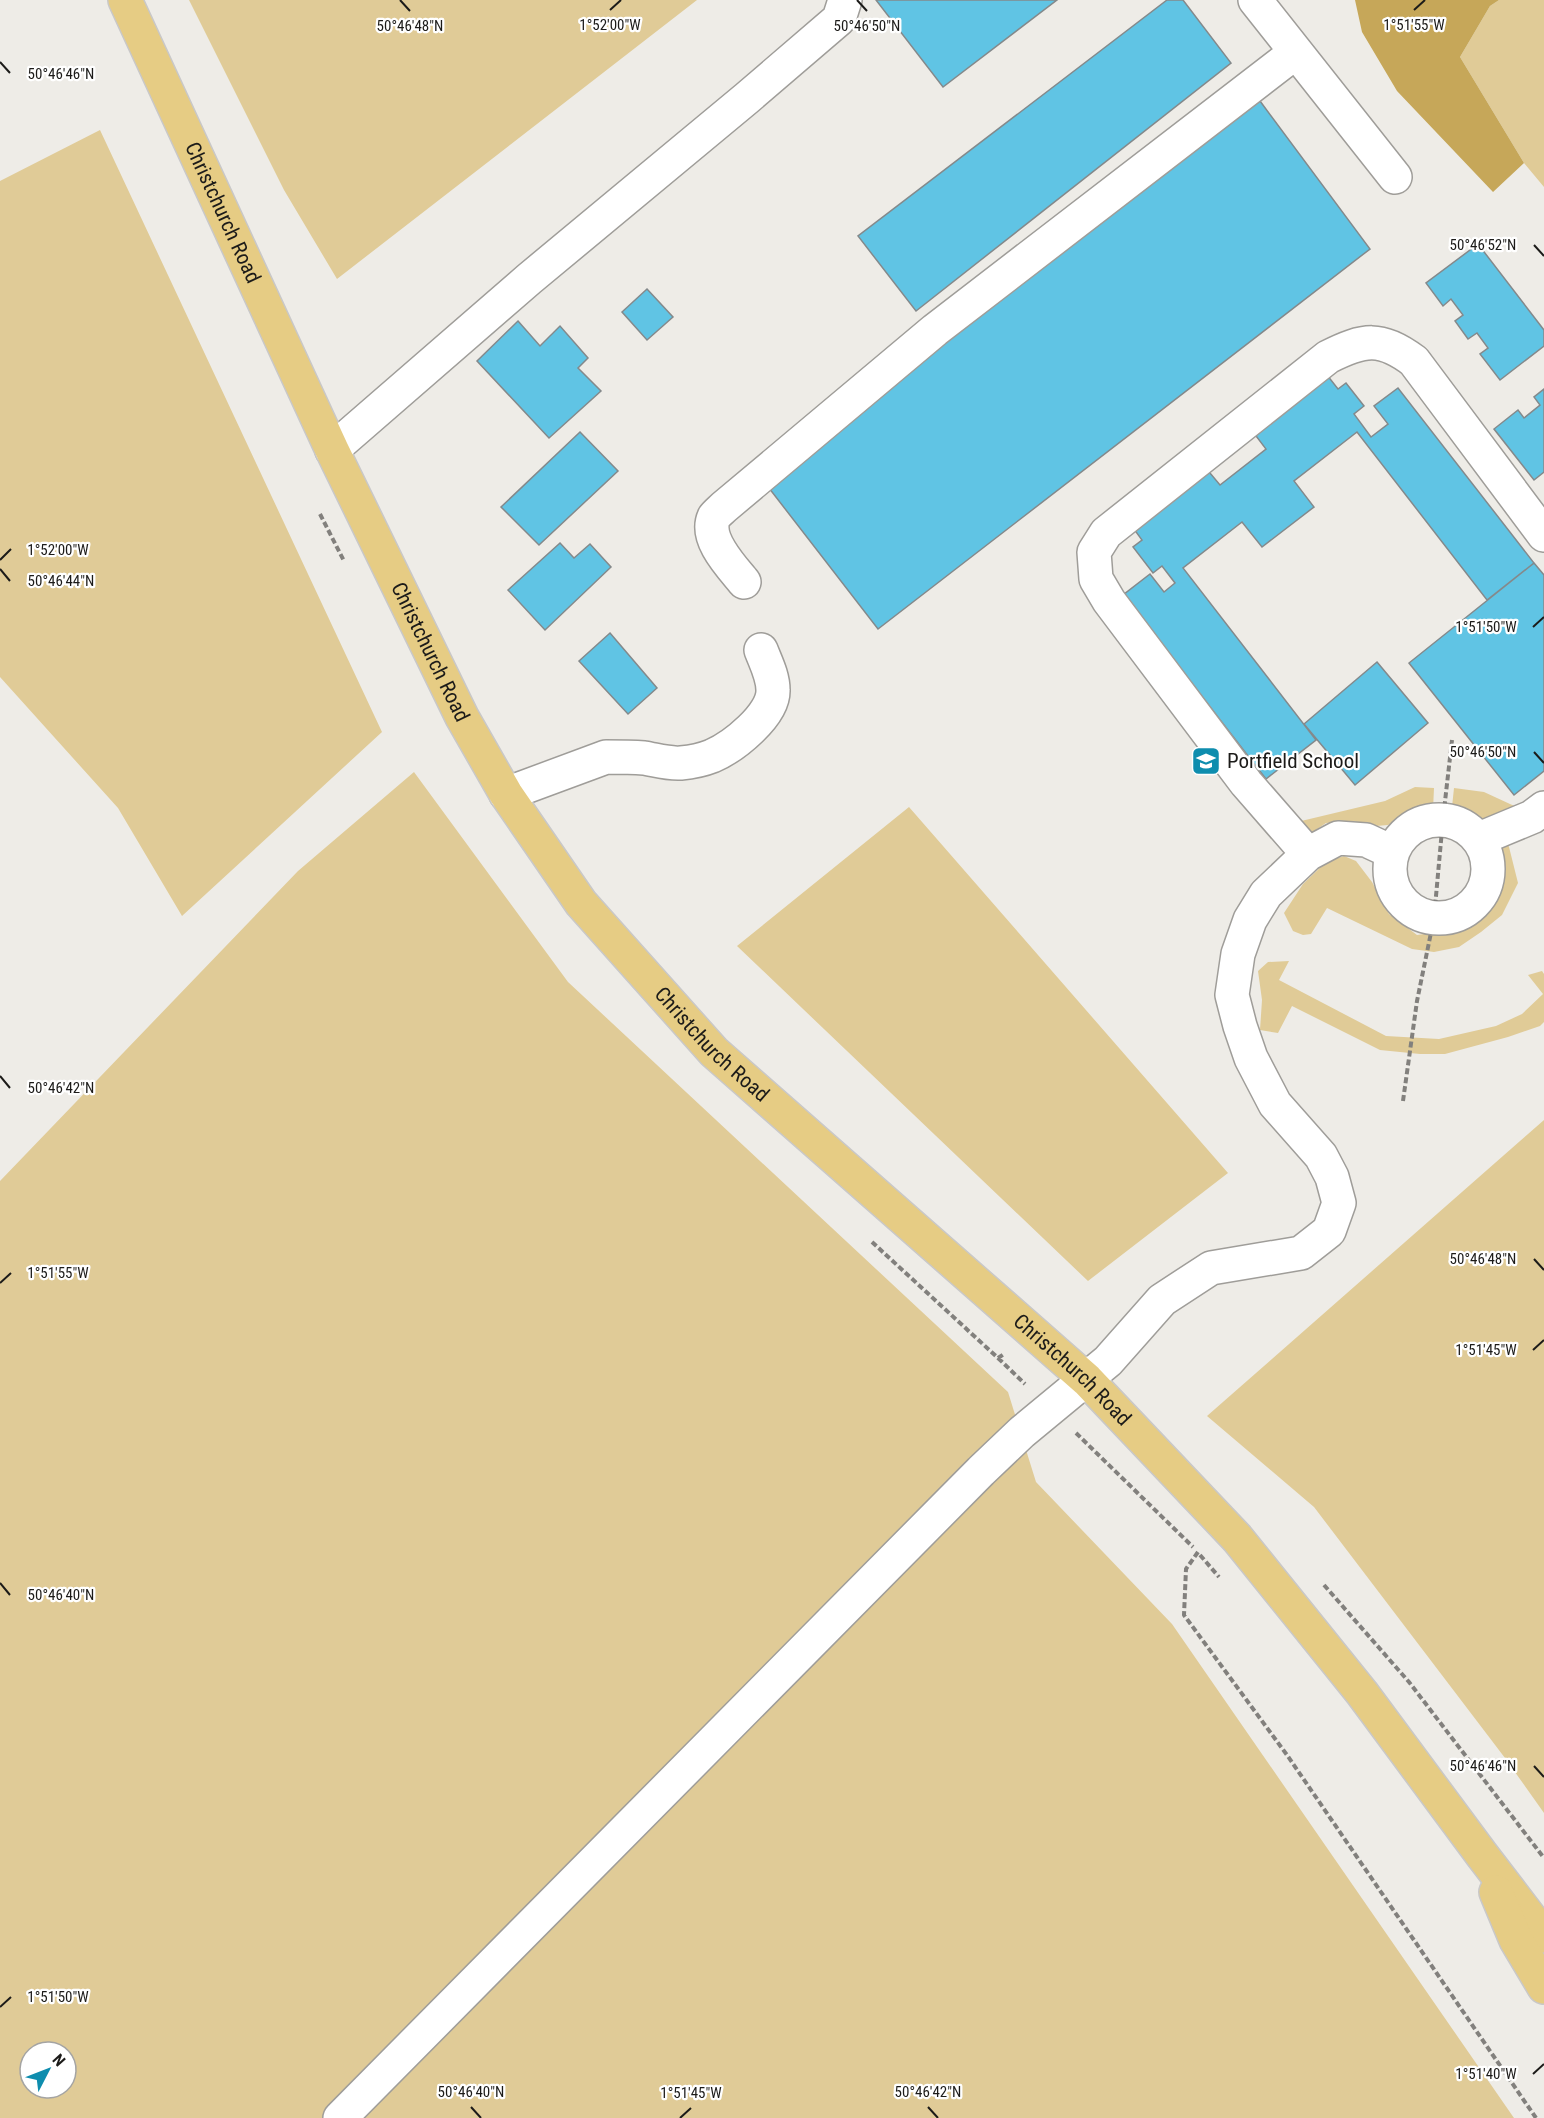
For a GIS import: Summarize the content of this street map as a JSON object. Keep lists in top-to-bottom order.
{
  "streets": {
    "main road": ["Christchurch Road"]
  },
  "places": {
    "school or university": ["Portfield School"]
  },
  "north": "top right",
  "coordinates": [
    "1°52'00\"W",
    "1°51'55\"W",
    "50°46'48\"N",
    "50°46'50\"N",
    "50°46'46\"N",
    "50°46'52\"N",
    "50°46'44\"N",
    "1°51'50\"W",
    "50°46'42\"N",
    "1°51'45\"W",
    "50°46'40\"N",
    "1°51'40\"W"
  ]
}
